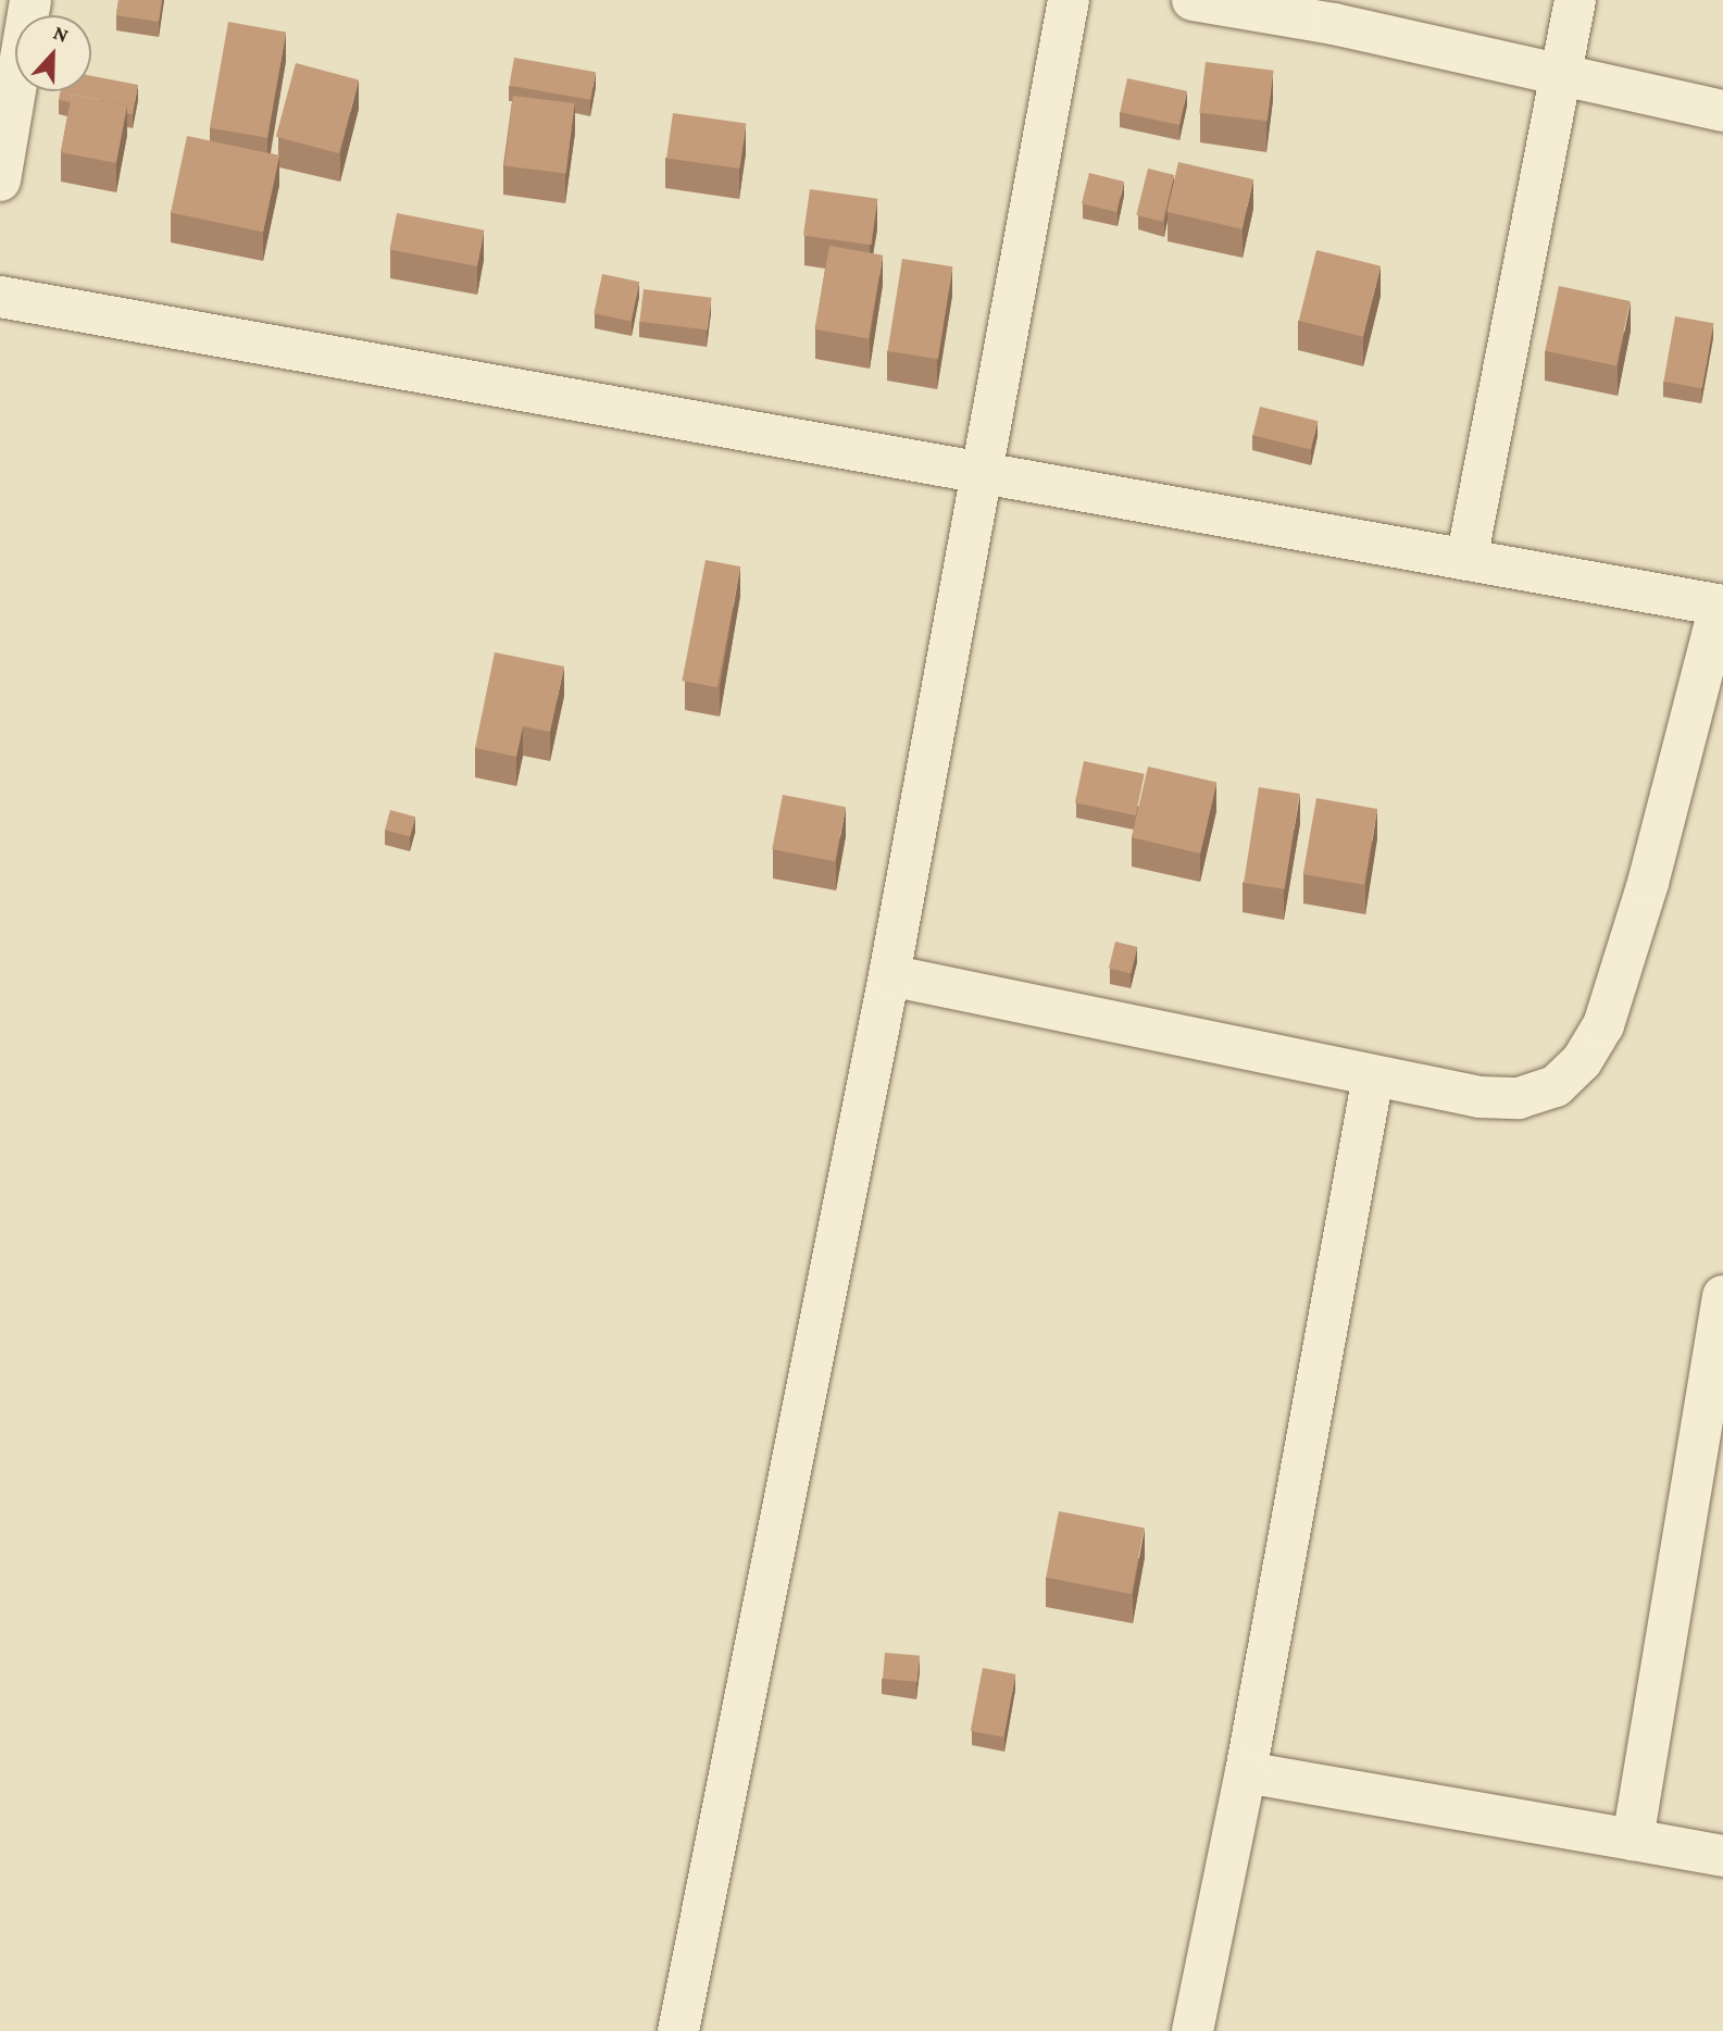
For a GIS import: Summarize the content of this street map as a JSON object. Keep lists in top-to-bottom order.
{
  "north": "top"
}
